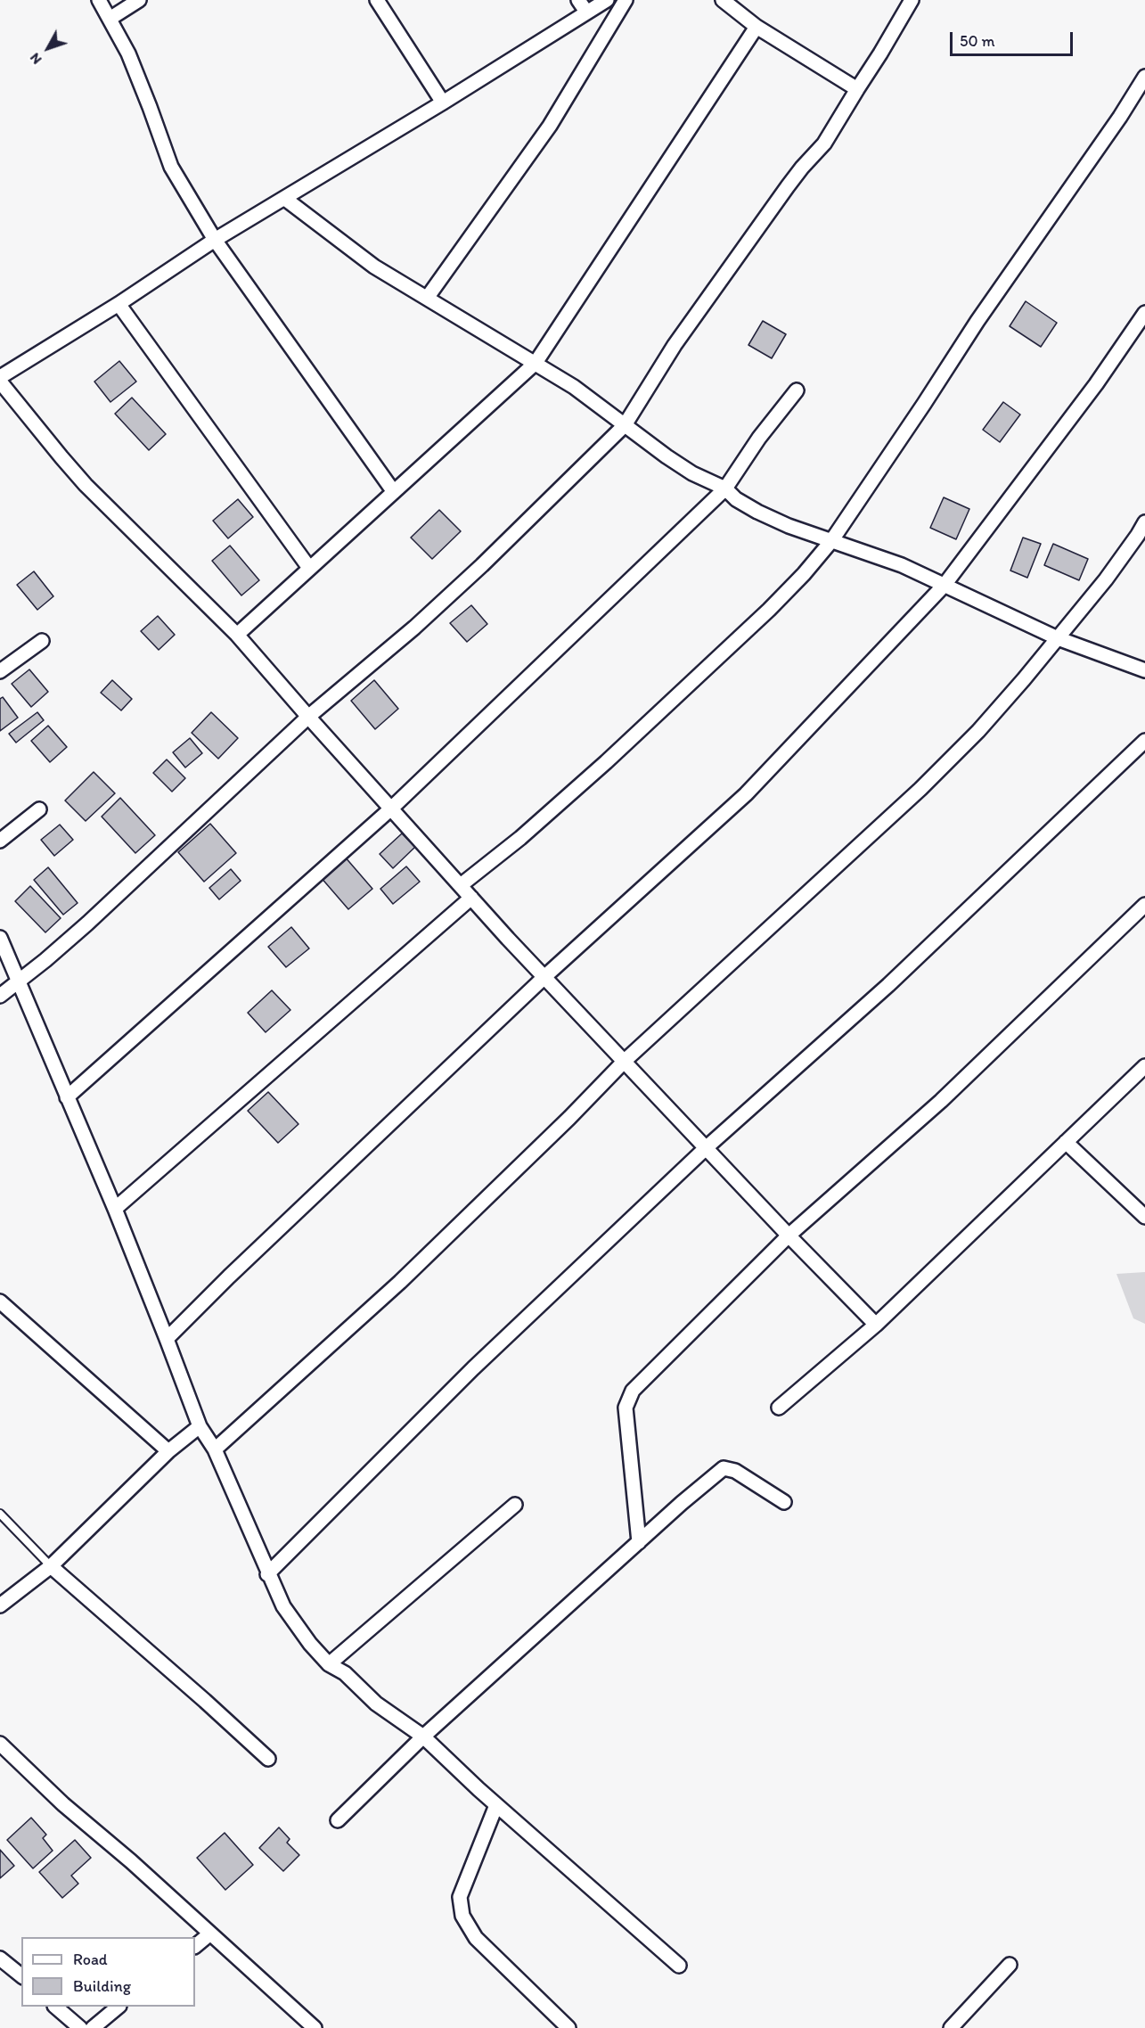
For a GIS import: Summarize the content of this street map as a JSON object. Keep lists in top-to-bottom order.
{
  "legend": ["Road", "Building"],
  "scale_bar": "50 m",
  "north": "bottom left"
}
